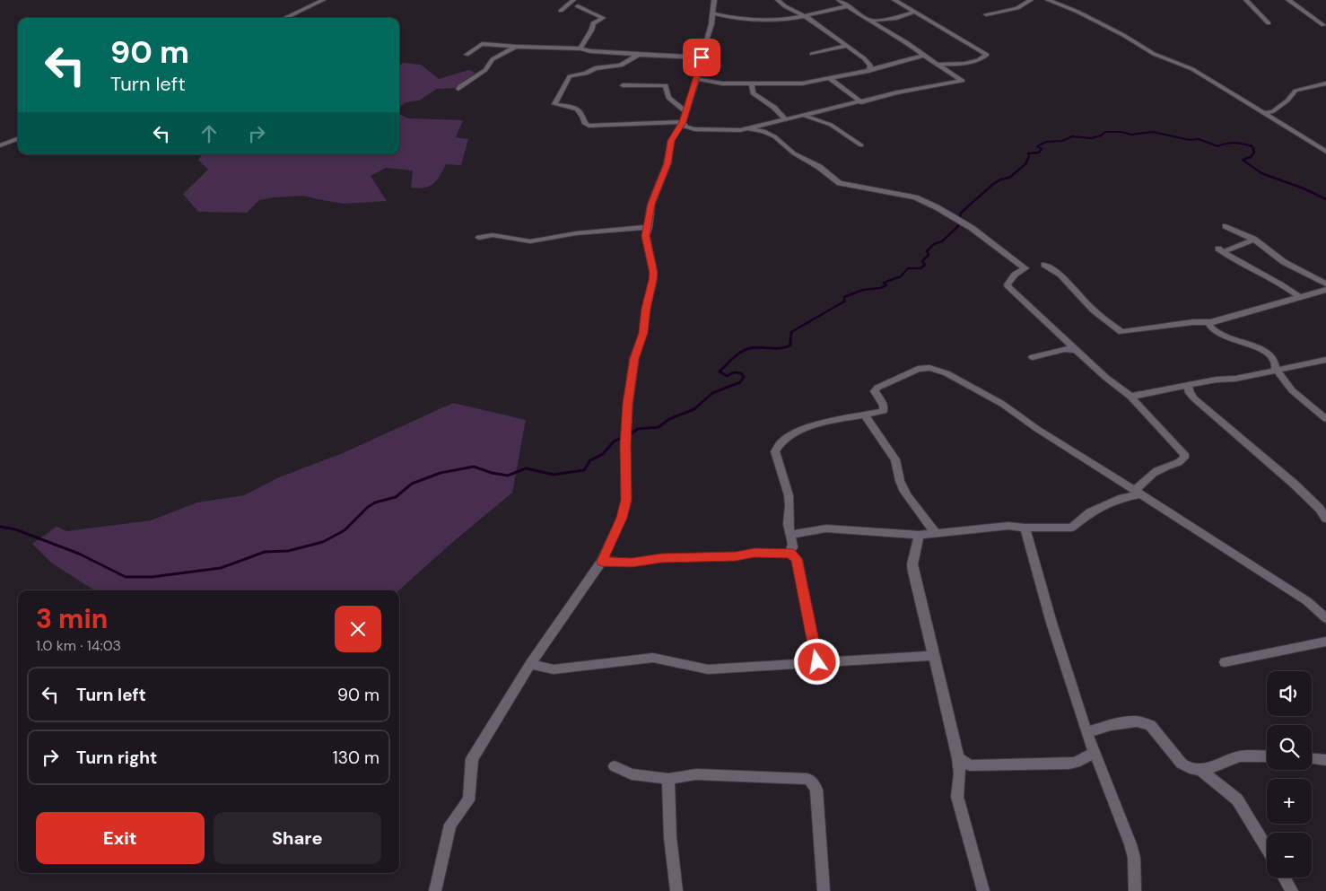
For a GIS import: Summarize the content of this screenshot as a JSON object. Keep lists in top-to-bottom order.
{
  "page": {
    "turn": ["90 m", "Turn left"],
    "heading": ["3 min", "1.0 km · 14:03"],
    "list": [
      {
        "name": "Turn left",
        "value": "90 m"
      },
      {
        "name": "Turn right",
        "value": "130 m"
      }
    ],
    "map_buttons": ["+", "−"],
    "buttons": ["Exit", "Share"]
  }
}
